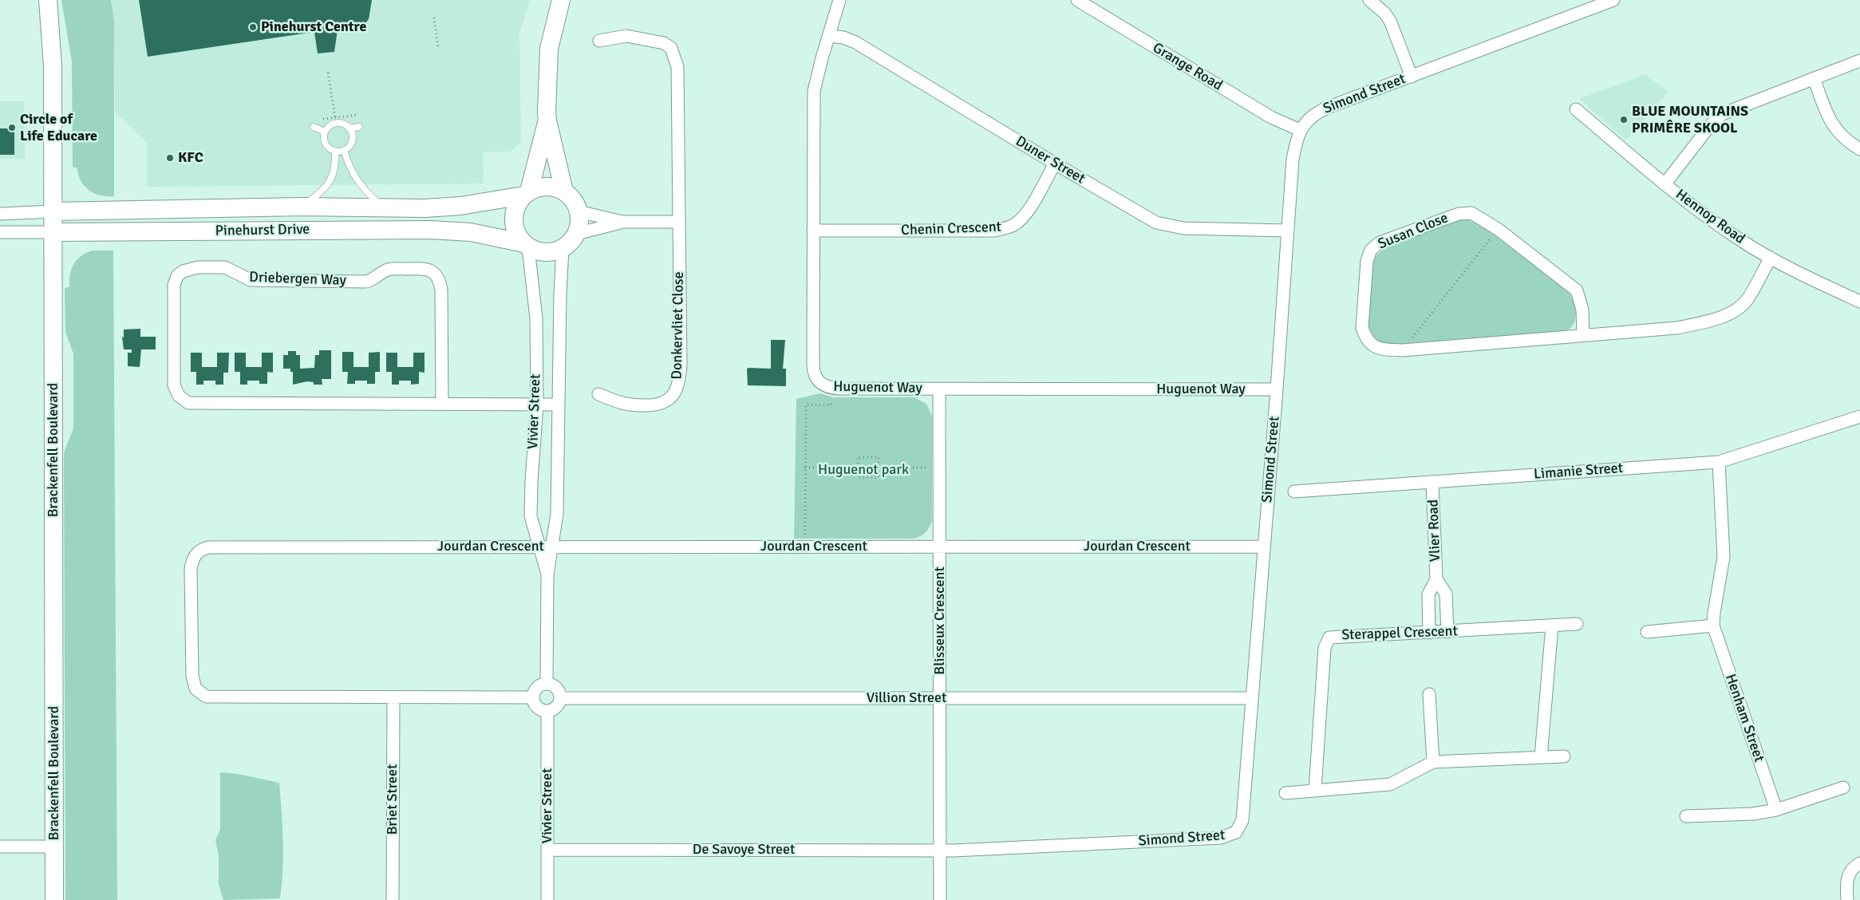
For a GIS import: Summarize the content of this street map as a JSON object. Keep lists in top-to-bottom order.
{
  "streets": {
    "street": [
      "Grange Road",
      "Simond Street",
      "Duner Street",
      "Hennop Road",
      "Chenin Crescent",
      "Pinehurst Drive",
      "Susan Close",
      "Driebergen Way",
      "Donkervliet Close",
      "Huguenot Way",
      "Vivier Street",
      "Brackenfell Boulevard",
      "Limanie Street",
      "Vlier Road",
      "Jourdan Crescent",
      "Blisseux Crescent",
      "Sterappel Crescent",
      "Villion Street",
      "Henham Street",
      "Briet Street",
      "De Savoye Street"
    ]
  },
  "crossings": [
    ["Grange Road", "Simond Street"],
    ["Simond Street", "Duner Street"],
    ["Simond Street", "Huguenot Way"],
    ["Simond Street", "Jourdan Crescent"],
    ["Simond Street", "Blisseux Crescent"],
    ["Simond Street", "Villion Street"],
    ["Simond Street", "De Savoye Street"],
    ["Duner Street", "Chenin Crescent"],
    ["Duner Street", "Huguenot Way"],
    ["Hennop Road", "Susan Close"],
    ["Chenin Crescent", "Huguenot Way"],
    ["Pinehurst Drive", "Vivier Street"],
    ["Pinehurst Drive", "Brackenfell Boulevard"],
    ["Driebergen Way", "Vivier Street"],
    ["Huguenot Way", "Blisseux Crescent"],
    ["Vivier Street", "Jourdan Crescent"],
    ["Vivier Street", "Villion Street"],
    ["Vivier Street", "De Savoye Street"],
    ["Limanie Street", "Vlier Road"],
    ["Limanie Street", "Henham Street"],
    ["Vlier Road", "Sterappel Crescent"],
    ["Jourdan Crescent", "Blisseux Crescent"],
    ["Jourdan Crescent", "Villion Street"],
    ["Jourdan Crescent", "Briet Street"],
    ["Blisseux Crescent", "Villion Street"],
    ["Blisseux Crescent", "De Savoye Street"]
  ],
  "parks": ["Huguenot park"],
  "places": [
    "Pinehurst Centre",
    "BLUE MOUNTAINS PRIMÊRE SKOOL",
    "Circle of Life Educare",
    "KFC"
  ]
}
